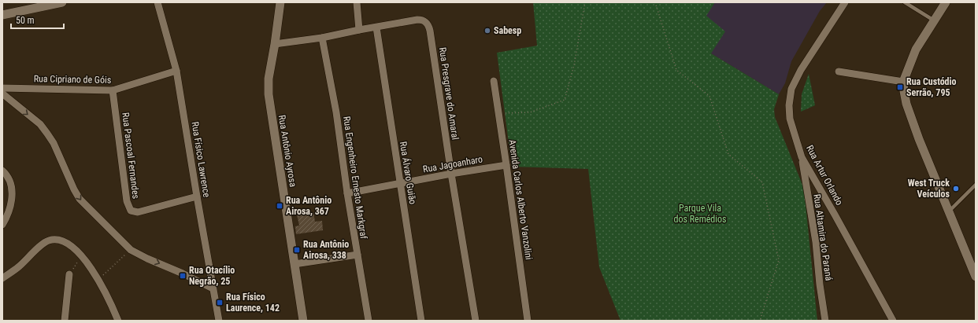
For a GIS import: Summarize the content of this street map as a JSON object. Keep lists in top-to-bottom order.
{
  "streets": {
    "street": [
      "Rua Cipriano de Góis",
      "Rua Presgrave do Amaral",
      "Rua Antônio Ayrosa",
      "Rua Pascoal Fernandes",
      "Rua Físico Lawrence",
      "Rua Jagoanharo",
      "Rua Álvaro Guião",
      "Rua Artur Orlando",
      "Rua Engenheiro Ernesto Markgraf",
      "Avenida Carlos Alberto Vanzolini",
      "Rua Altamira do Paraná"
    ]
  },
  "crossings": [
    ["Rua Cipriano de Góis", "Rua Pascoal Fernandes"],
    ["Rua Cipriano de Góis", "Rua Físico Lawrence"],
    ["Rua Presgrave do Amaral", "Rua Antônio Ayrosa"],
    ["Rua Presgrave do Amaral", "Rua Jagoanharo"],
    ["Rua Presgrave do Amaral", "Rua Álvaro Guião"],
    ["Rua Presgrave do Amaral", "Rua Engenheiro Ernesto Markgraf"],
    ["Rua Pascoal Fernandes", "Rua Físico Lawrence"],
    ["Rua Jagoanharo", "Rua Álvaro Guião"],
    ["Rua Jagoanharo", "Rua Engenheiro Ernesto Markgraf"],
    ["Rua Jagoanharo", "Avenida Carlos Alberto Vanzolini"],
    ["Rua Artur Orlando", "Rua Altamira do Paraná"]
  ],
  "parks": ["Parque Vila dos Remédios"],
  "places": {
    "other": ["Sabesp", "West Truck Veículos"],
    "transit": [
      "Rua Custódio Serrão, 795",
      "Rua Antônio Airosa, 367",
      "Rua Antônio Airosa, 338",
      "Rua Otacílio Negrão, 25",
      "Rua Físico Laurence, 142"
    ]
  },
  "scale_bar": "50 m"
}
